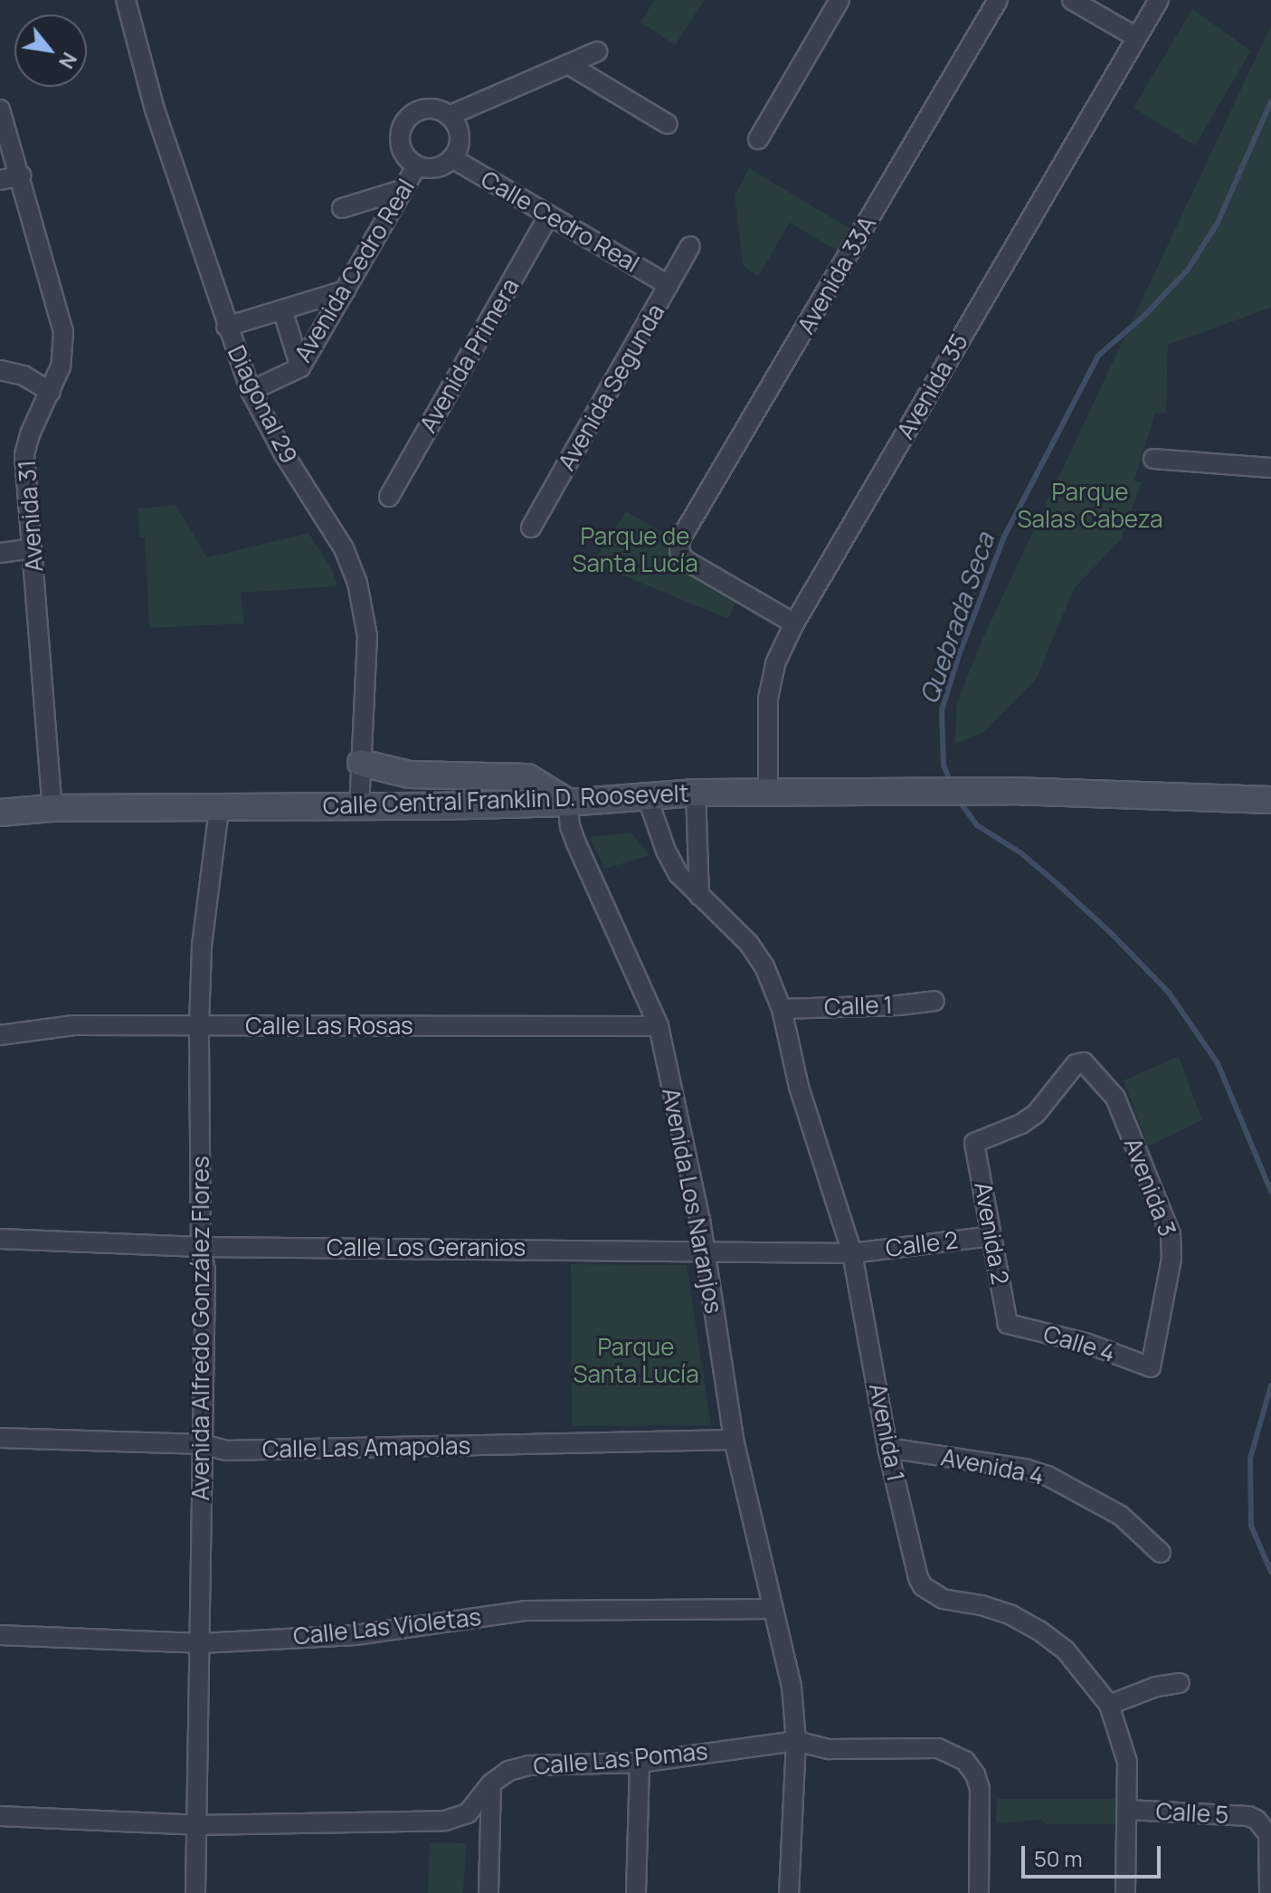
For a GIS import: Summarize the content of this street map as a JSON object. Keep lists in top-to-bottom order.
{
  "streets": {
    "main road": ["Calle Central Franklin D. Roosevelt"],
    "street": [
      "Calle Cedro Real",
      "Avenida Cedro Real",
      "Avenida 33A",
      "Avenida Primera",
      "Avenida 35",
      "Avenida Segunda",
      "Diagonal 29",
      "Avenida 31",
      "Calle 1",
      "Calle Las Rosas",
      "Avenida 3",
      "Avenida Los Naranjos",
      "Avenida 2",
      "Calle 2",
      "Calle Los Geranios",
      "Avenida Alfredo González Flores",
      "Calle 4",
      "Avenida 1",
      "Calle Las Amapolas",
      "Avenida 4",
      "Calle Las Violetas",
      "Calle Las Pomas",
      "Calle 5"
    ]
  },
  "crossings": [
    ["Calle Cedro Real", "Avenida Cedro Real"],
    ["Calle Cedro Real", "Avenida Primera"],
    ["Calle Cedro Real", "Avenida Segunda"],
    ["Avenida Cedro Real", "Diagonal 29"],
    ["Avenida 33A", "Avenida 35"],
    ["Avenida 35", "Calle Central Franklin D. Roosevelt"],
    ["Diagonal 29", "Calle Central Franklin D. Roosevelt"],
    ["Avenida 31", "Calle Central Franklin D. Roosevelt"],
    ["Calle Central Franklin D. Roosevelt", "Avenida Los Naranjos"],
    ["Calle Central Franklin D. Roosevelt", "Avenida Alfredo González Flores"],
    ["Calle Central Franklin D. Roosevelt", "Avenida 1"],
    ["Calle 1", "Avenida 1"],
    ["Calle Las Rosas", "Avenida Los Naranjos"],
    ["Calle Las Rosas", "Avenida Alfredo González Flores"],
    ["Avenida 3", "Avenida 2"],
    ["Avenida 3", "Calle 4"],
    ["Avenida Los Naranjos", "Calle Los Geranios"],
    ["Avenida Los Naranjos", "Calle Las Amapolas"],
    ["Avenida Los Naranjos", "Calle Las Violetas"],
    ["Avenida Los Naranjos", "Calle Las Pomas"],
    ["Avenida 2", "Calle 2"],
    ["Avenida 2", "Calle 4"],
    ["Calle 2", "Calle Los Geranios"],
    ["Calle 2", "Avenida 1"],
    ["Calle Los Geranios", "Avenida Alfredo González Flores"],
    ["Calle Los Geranios", "Avenida 1"],
    ["Avenida Alfredo González Flores", "Calle Las Amapolas"],
    ["Avenida Alfredo González Flores", "Calle Las Violetas"],
    ["Avenida Alfredo González Flores", "Calle Las Pomas"],
    ["Avenida 1", "Avenida 4"],
    ["Avenida 1", "Calle 5"]
  ],
  "water": ["Quebrada Seca"],
  "parks": ["Parque Salas Cabeza", "Parque de Santa Lucía", "Parque Santa Lucía"],
  "scale_bar": "50 m",
  "north": "bottom right"
}
